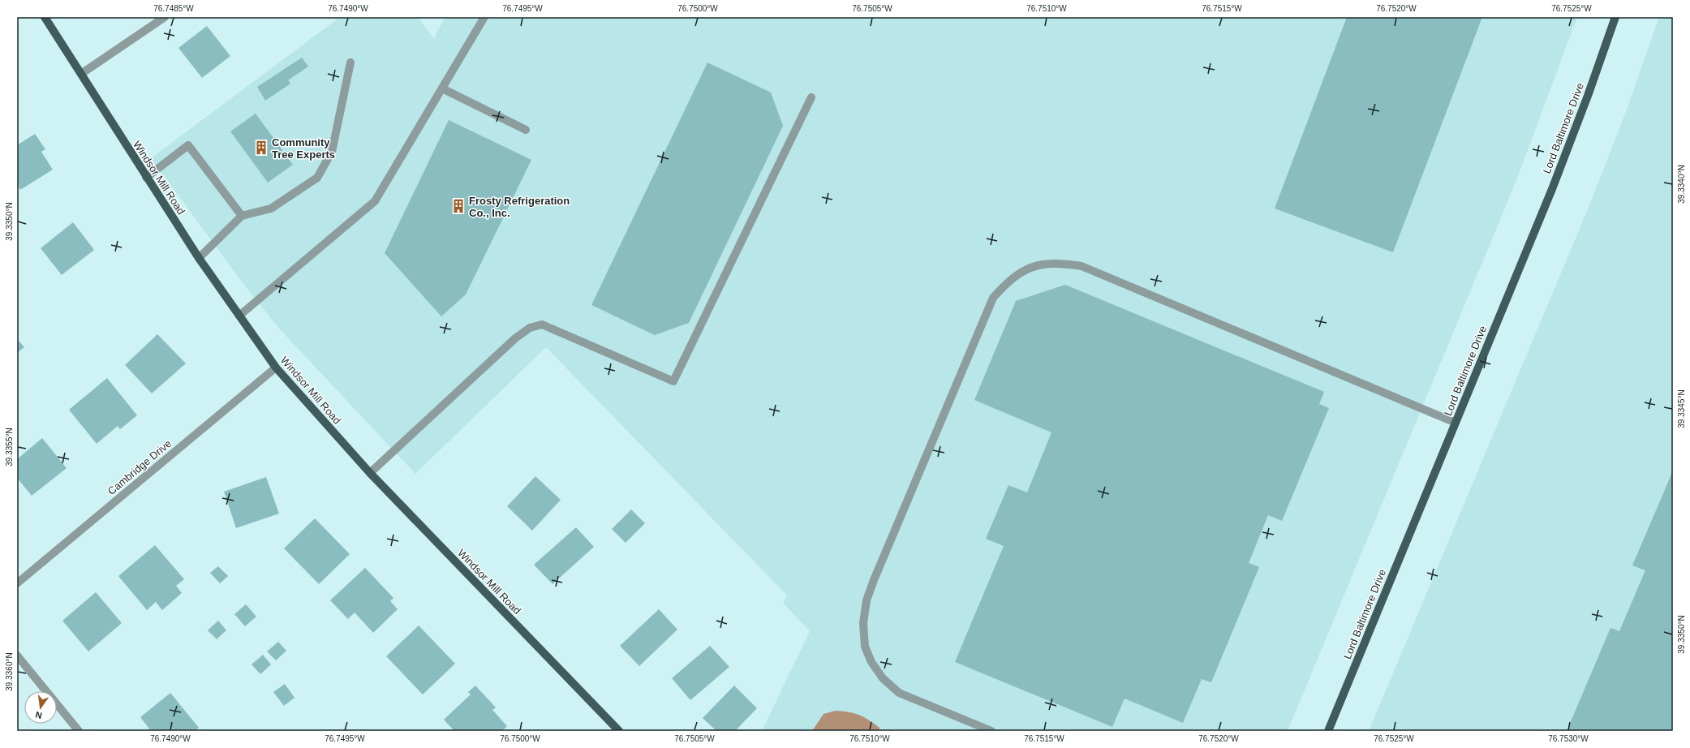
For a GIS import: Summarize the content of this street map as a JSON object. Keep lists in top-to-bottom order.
{
  "streets": {
    "main road": ["Lord Baltimore Drive", "Windsor Mill Road"],
    "street": ["Cambridge Drive"]
  },
  "crossings": [
    ["Windsor Mill Road", "Cambridge Drive"]
  ],
  "places": {
    "building": ["Community Tree Experts", "Frosty Refrigeration Co., Inc."]
  },
  "north": "bottom",
  "coordinates": [
    "76.7485°W",
    "76.7490°W",
    "76.7495°W",
    "76.7500°W",
    "76.7505°W",
    "76.7510°W",
    "76.7515°W",
    "76.7520°W",
    "76.7525°W",
    "39.3340°N",
    "39.3350°N",
    "39.3345°N",
    "39.3355°N",
    "39.3360°N",
    "76.7530°W"
  ]
}
